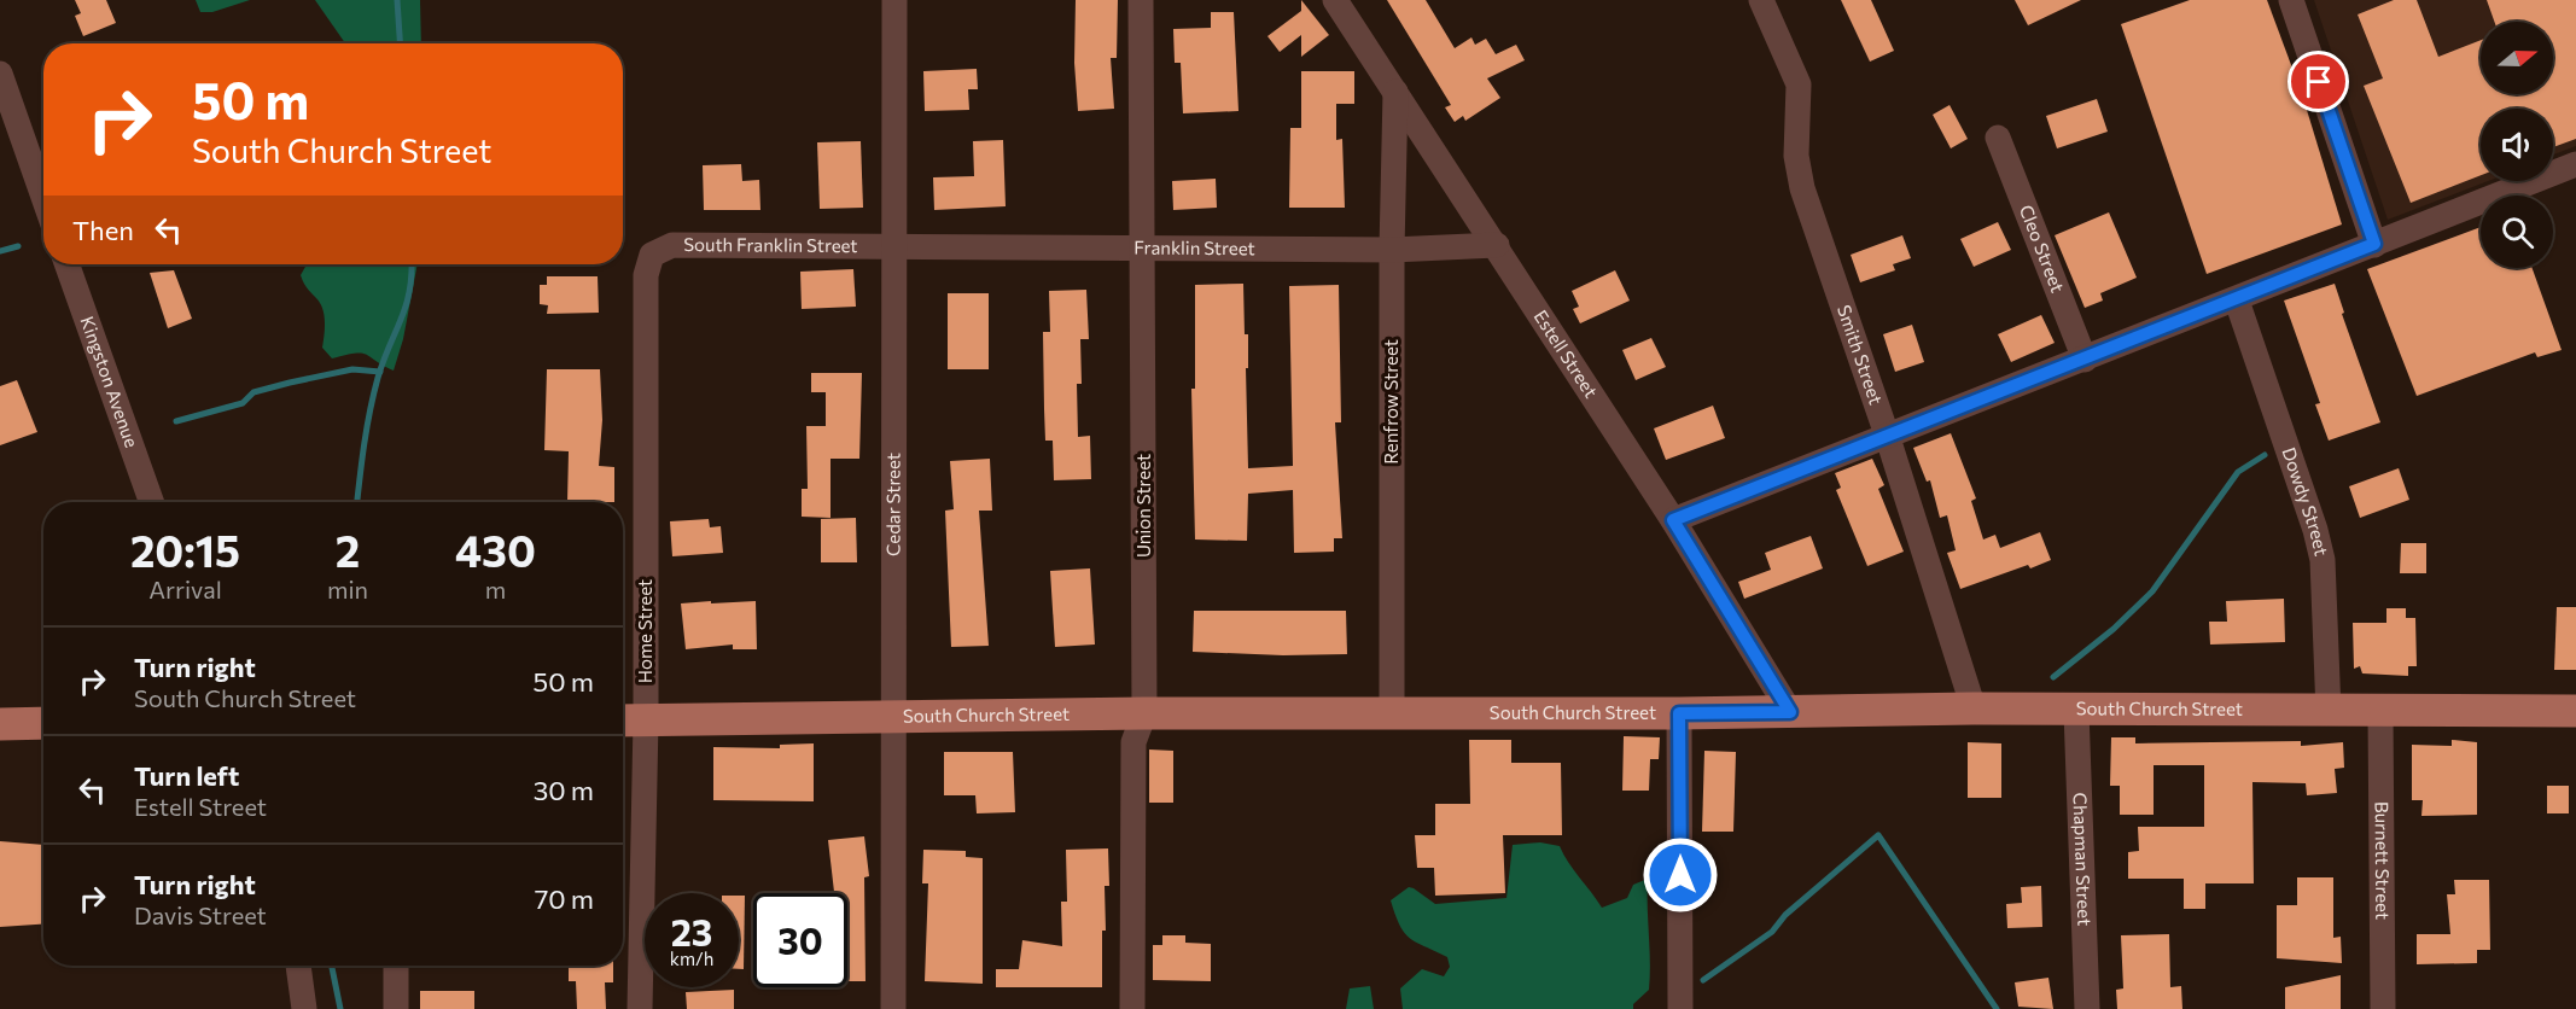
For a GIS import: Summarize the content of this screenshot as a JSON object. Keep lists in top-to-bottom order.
{
  "streets": {
    "main road": ["South Church Street"],
    "street": [
      "South Franklin Street",
      "Franklin Street",
      "Cleo Street",
      "Estell Street",
      "Smith Street",
      "Kingston Avenue",
      "Renfrow Street",
      "Dowdy Street",
      "Cedar Street",
      "Union Street",
      "Home Street",
      "Chapman Street",
      "Burnett Street"
    ]
  },
  "crossings": [
    ["South Franklin Street", "Franklin Street"],
    ["South Franklin Street", "Cedar Street"],
    ["South Franklin Street", "Home Street"],
    ["Franklin Street", "Estell Street"],
    ["Franklin Street", "Renfrow Street"],
    ["Franklin Street", "Cedar Street"],
    ["Franklin Street", "Union Street"],
    ["Estell Street", "Renfrow Street"],
    ["Estell Street", "South Church Street"],
    ["Smith Street", "South Church Street"],
    ["Renfrow Street", "South Church Street"],
    ["Dowdy Street", "South Church Street"],
    ["Cedar Street", "South Church Street"],
    ["Union Street", "South Church Street"],
    ["Home Street", "South Church Street"],
    ["South Church Street", "Chapman Street"],
    ["South Church Street", "Burnett Street"]
  ],
  "north": "right",
  "page": {
    "turn": ["50 m", "South Church Street"],
    "then": "Then",
    "eta": [
      "20:15",
      "Arrival",
      "2",
      "min",
      "430",
      "m"
    ],
    "list": [
      {
        "name": "Turn right",
        "note": "South Church Street",
        "value": "50 m"
      },
      {
        "name": "Turn left",
        "note": "Estell Street",
        "value": "30 m"
      },
      {
        "name": "Turn right",
        "note": "Davis Street",
        "value": "70 m"
      }
    ],
    "speed": "23 km/h",
    "limit": "30"
  }
}
